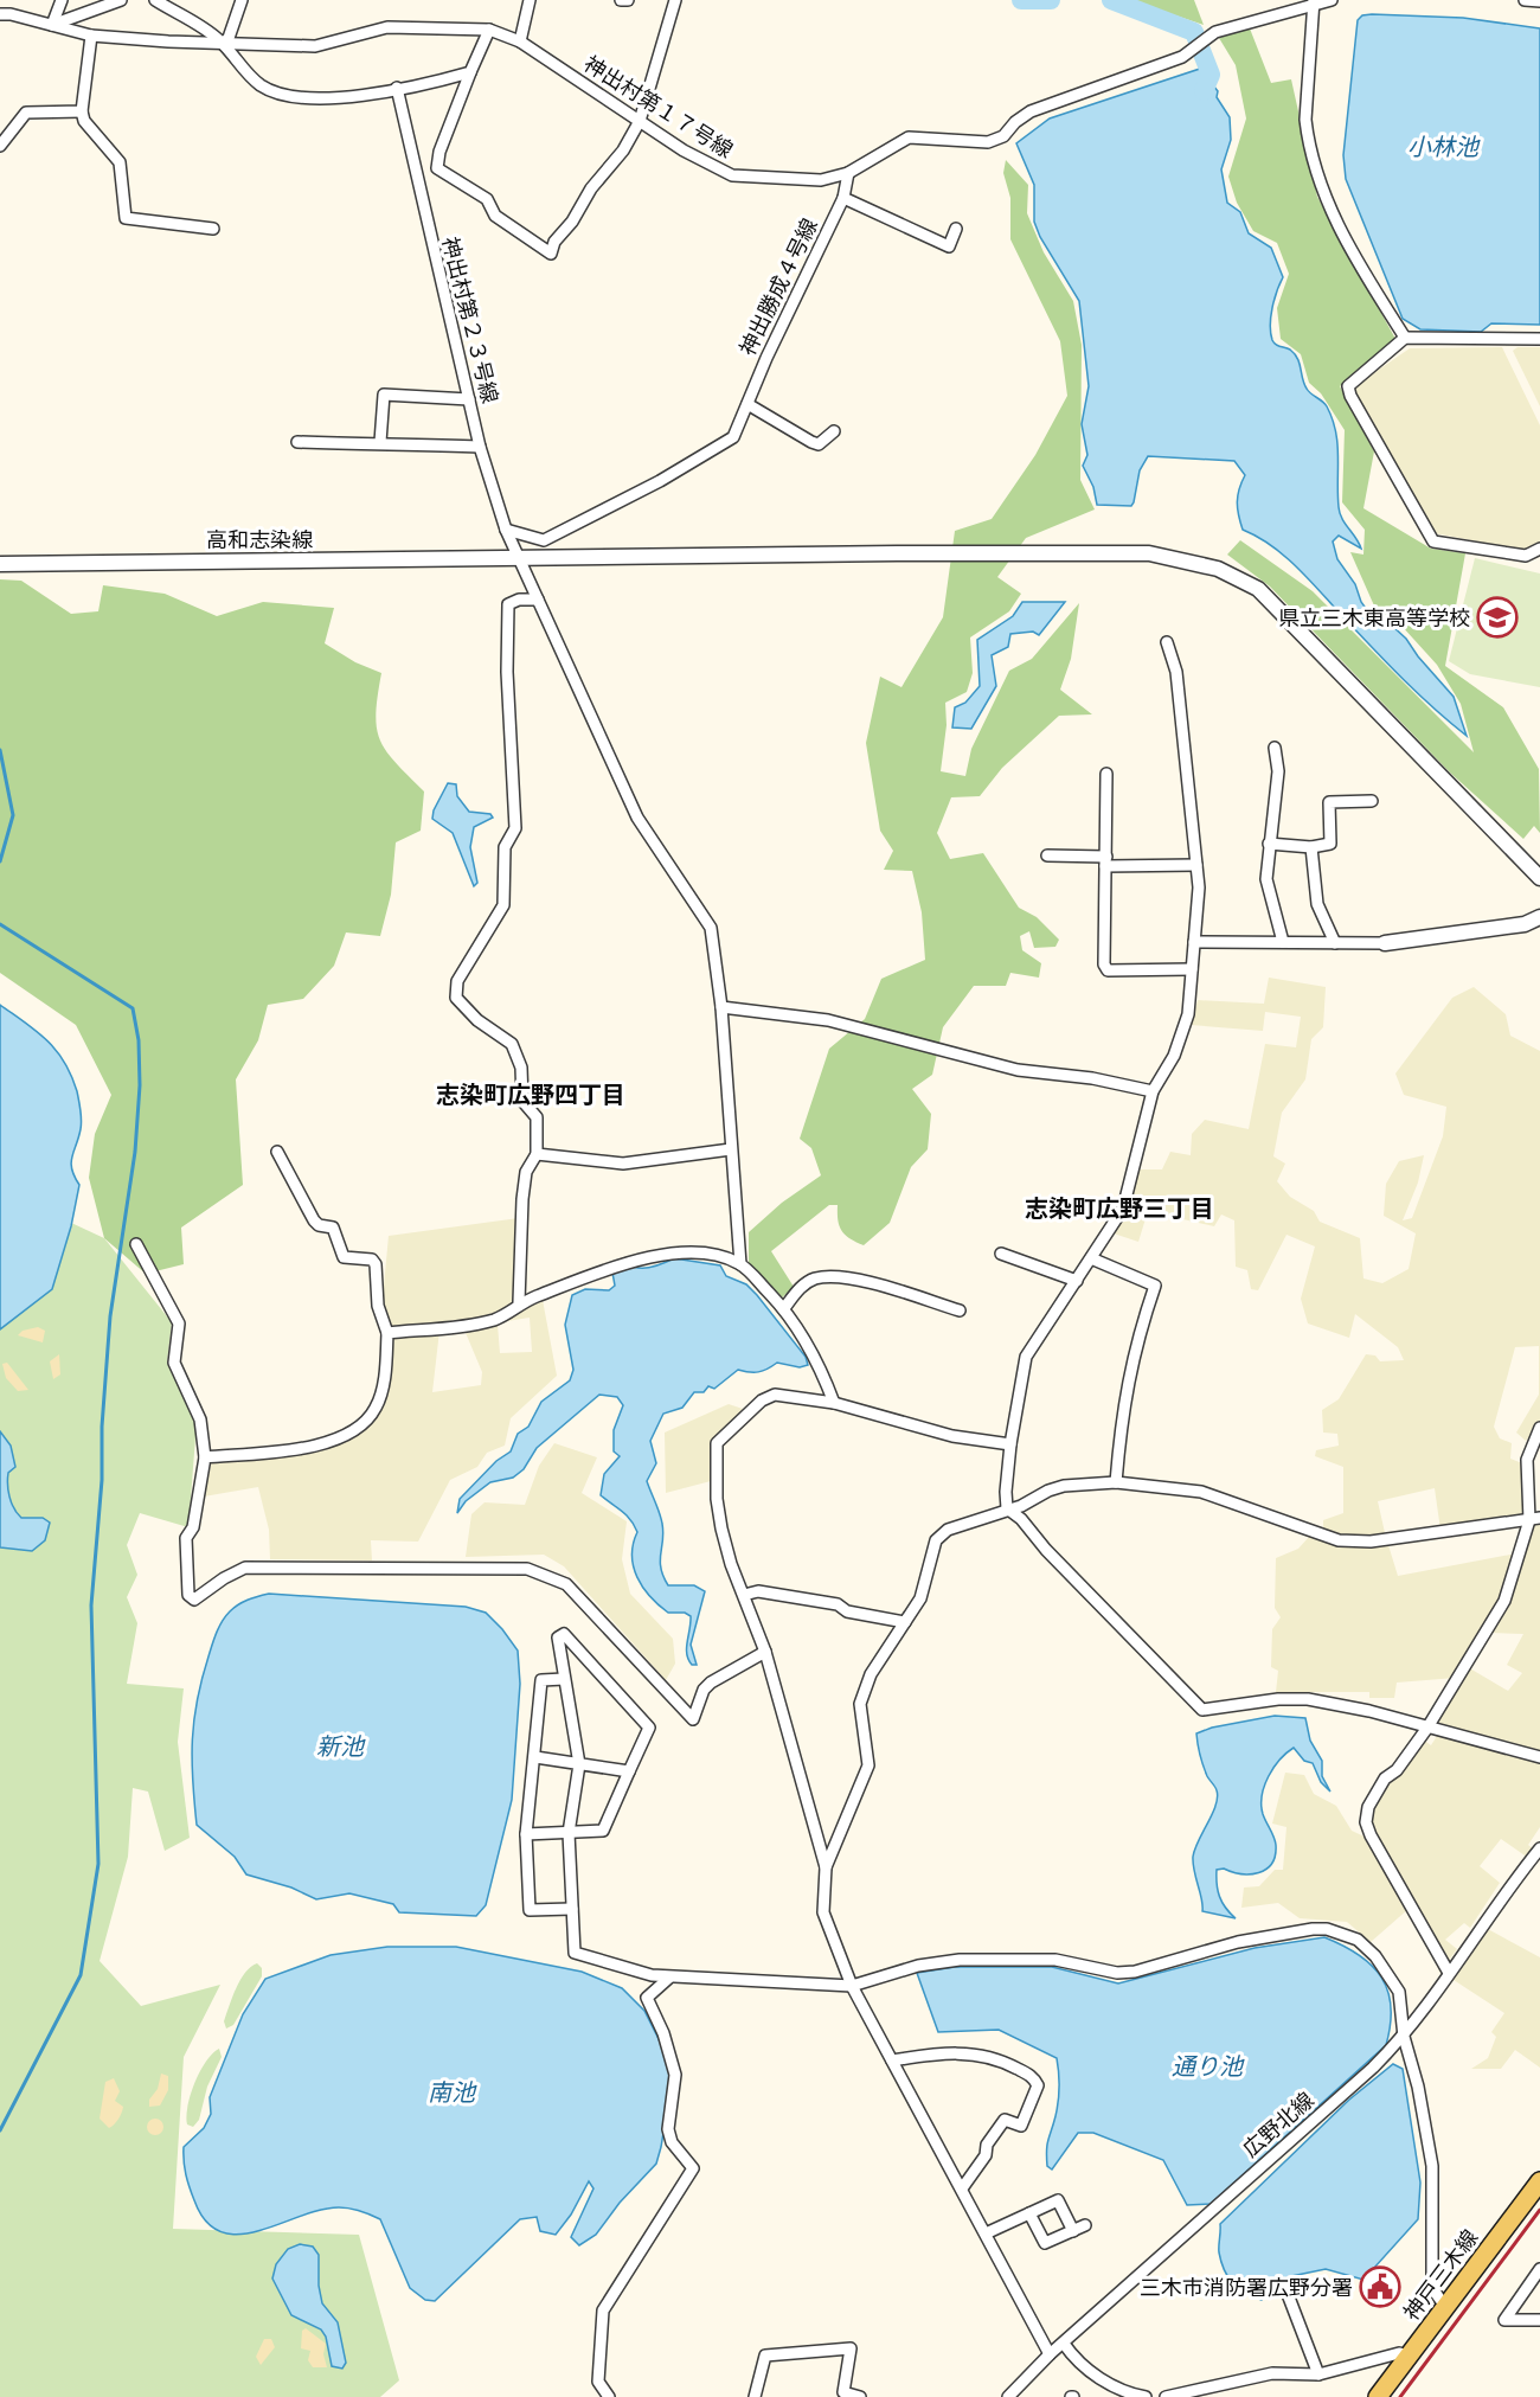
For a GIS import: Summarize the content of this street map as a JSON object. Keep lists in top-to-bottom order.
{
  "streets": {
    "main road": ["神戸三木線"],
    "street": [
      "神出村第１７号線",
      "神出勝成４号線",
      "神出村第２３号線",
      "高和志染線",
      "広野北線"
    ]
  },
  "crossings": [
    ["神出村第１７号線", "神出勝成４号線"],
    ["神出勝成４号線", "神出村第２３号線"],
    ["神出村第２３号線", "高和志染線"]
  ],
  "districts": ["志染町広野四丁目", "志染町広野三丁目"],
  "water": [
    "小林池",
    "新池",
    "通り池",
    "南池"
  ],
  "places": {
    "school or university": ["県立三木東高等学校"],
    "public building": ["三木市消防署広野分署"]
  }
}
